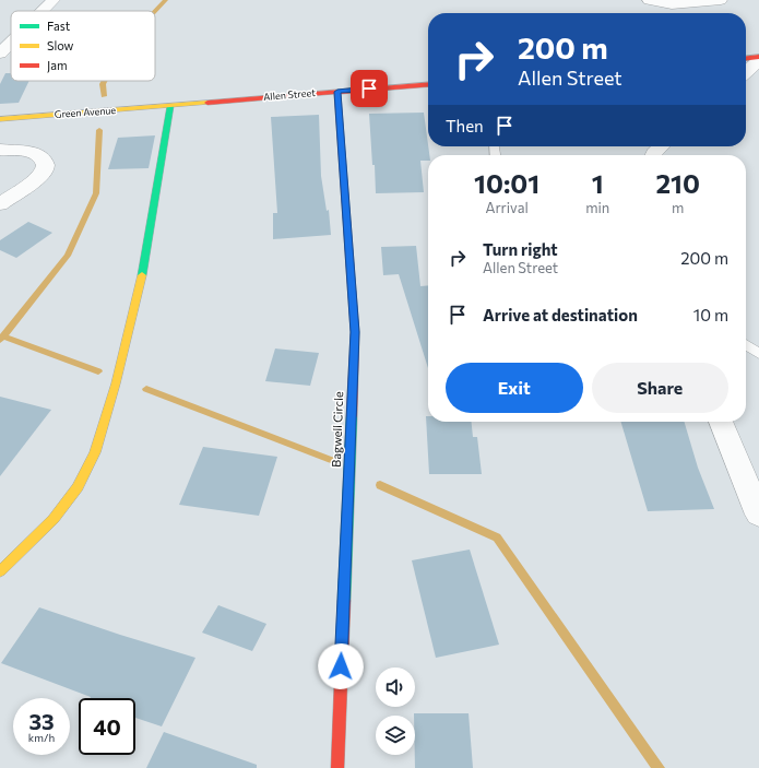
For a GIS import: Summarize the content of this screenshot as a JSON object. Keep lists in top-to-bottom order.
{
  "streets": {
    "street": ["Allen Street", "Green Avenue", "Bagwell Circle"]
  },
  "crossings": [
    ["Allen Street", "Green Avenue"],
    ["Allen Street", "Bagwell Circle"]
  ],
  "legend": ["Fast", "Slow", "Jam"],
  "page": {
    "turn": ["200 m", "Allen Street"],
    "then": "Then",
    "eta": [
      "10:01",
      "Arrival",
      "1",
      "min",
      "210",
      "m"
    ],
    "list": [
      {
        "name": "Turn right",
        "note": "Allen Street",
        "value": "200 m"
      },
      {
        "name": "Arrive at destination",
        "value": "10 m"
      }
    ],
    "buttons": ["Exit", "Share"],
    "speed": "33 km/h",
    "limit": "40"
  }
}
